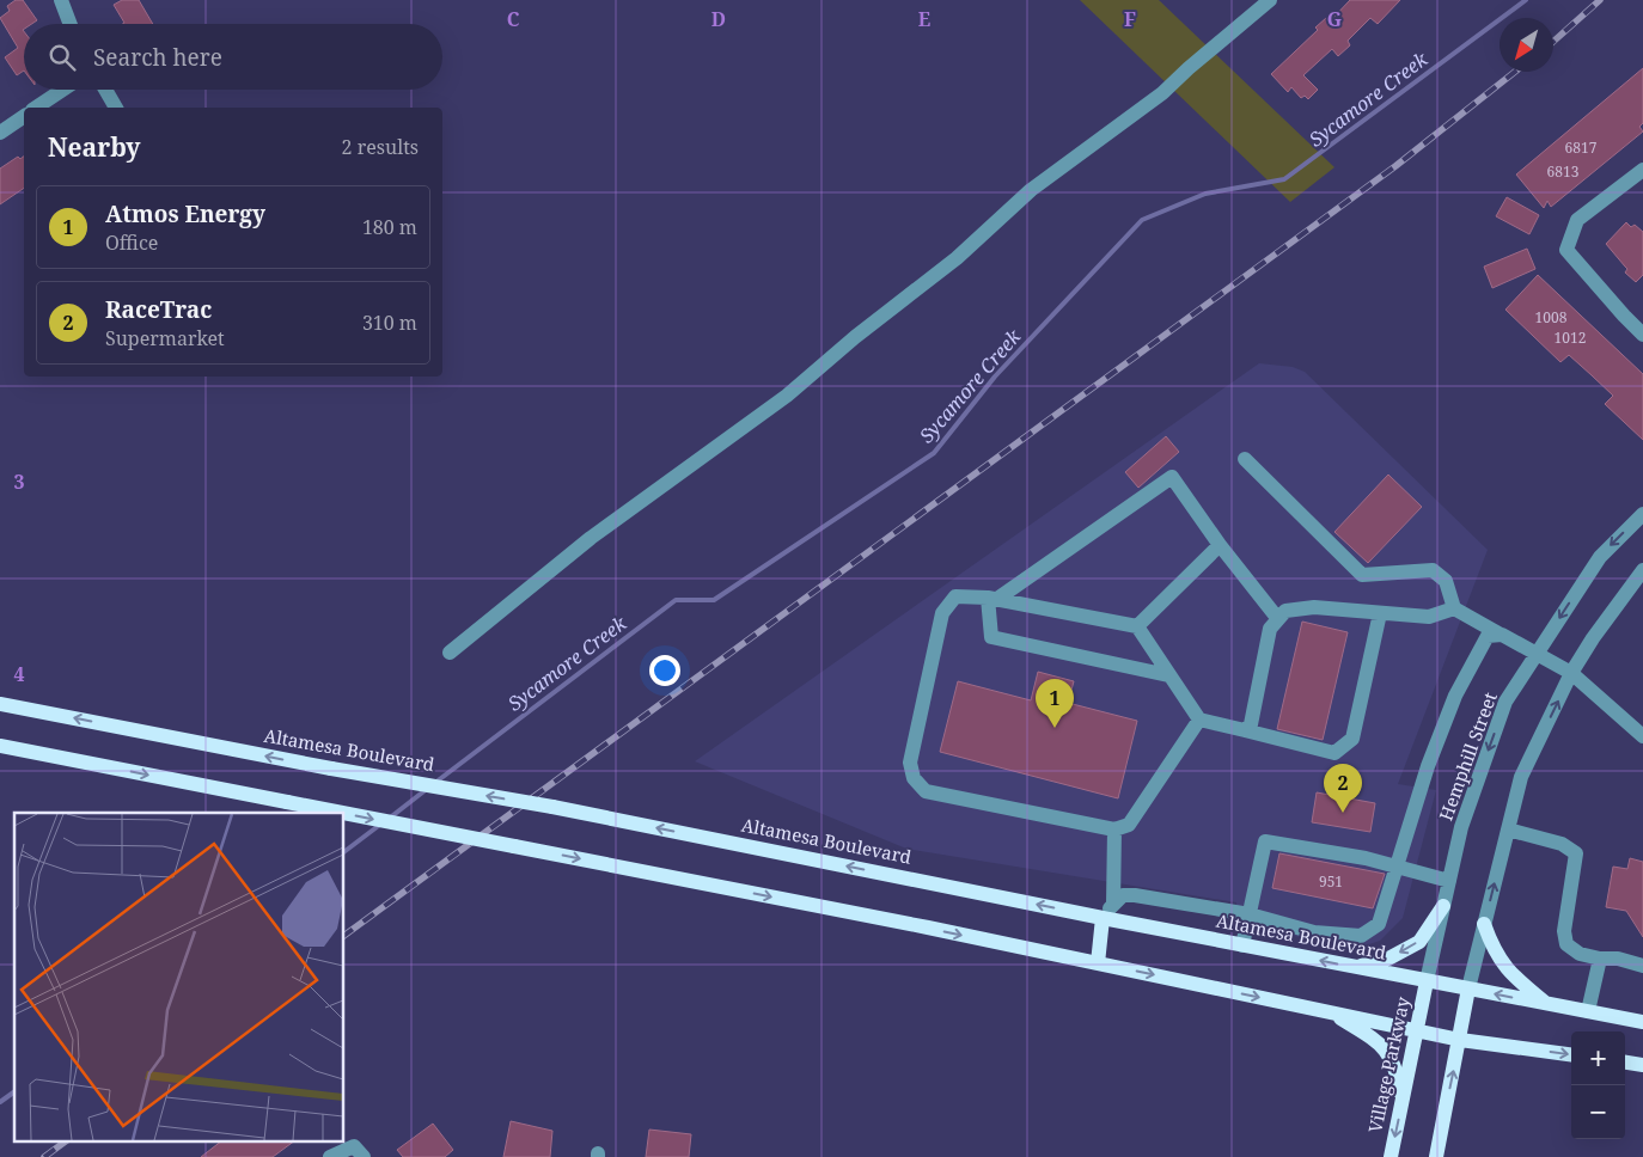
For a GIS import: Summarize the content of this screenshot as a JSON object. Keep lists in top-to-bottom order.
{
  "streets": {
    "main road": ["Altamesa Boulevard", "Village Parkway"],
    "street": ["Hemphill Street"]
  },
  "crossings": [
    ["Altamesa Boulevard", "Hemphill Street"],
    ["Altamesa Boulevard", "Village Parkway"],
    ["Hemphill Street", "Village Parkway"]
  ],
  "water": ["Sycamore Creek"],
  "house_numbers": [
    "6817",
    "6813",
    "1008",
    "1012",
    "951"
  ],
  "north": "bottom left",
  "page": {
    "search": "Search here",
    "heading": ["Nearby", "2 results"],
    "list": [
      {
        "mark": "1",
        "name": "Atmos Energy",
        "note": "Office",
        "value": "180 m"
      },
      {
        "mark": "2",
        "name": "RaceTrac",
        "note": "Supermarket",
        "value": "310 m"
      }
    ],
    "pins": ["1", "2"],
    "map_buttons": ["+", "−"]
  },
  "grid": {
    "columns": [
      "C",
      "D",
      "E",
      "F",
      "G"
    ],
    "rows": ["3", "4"]
  }
}
